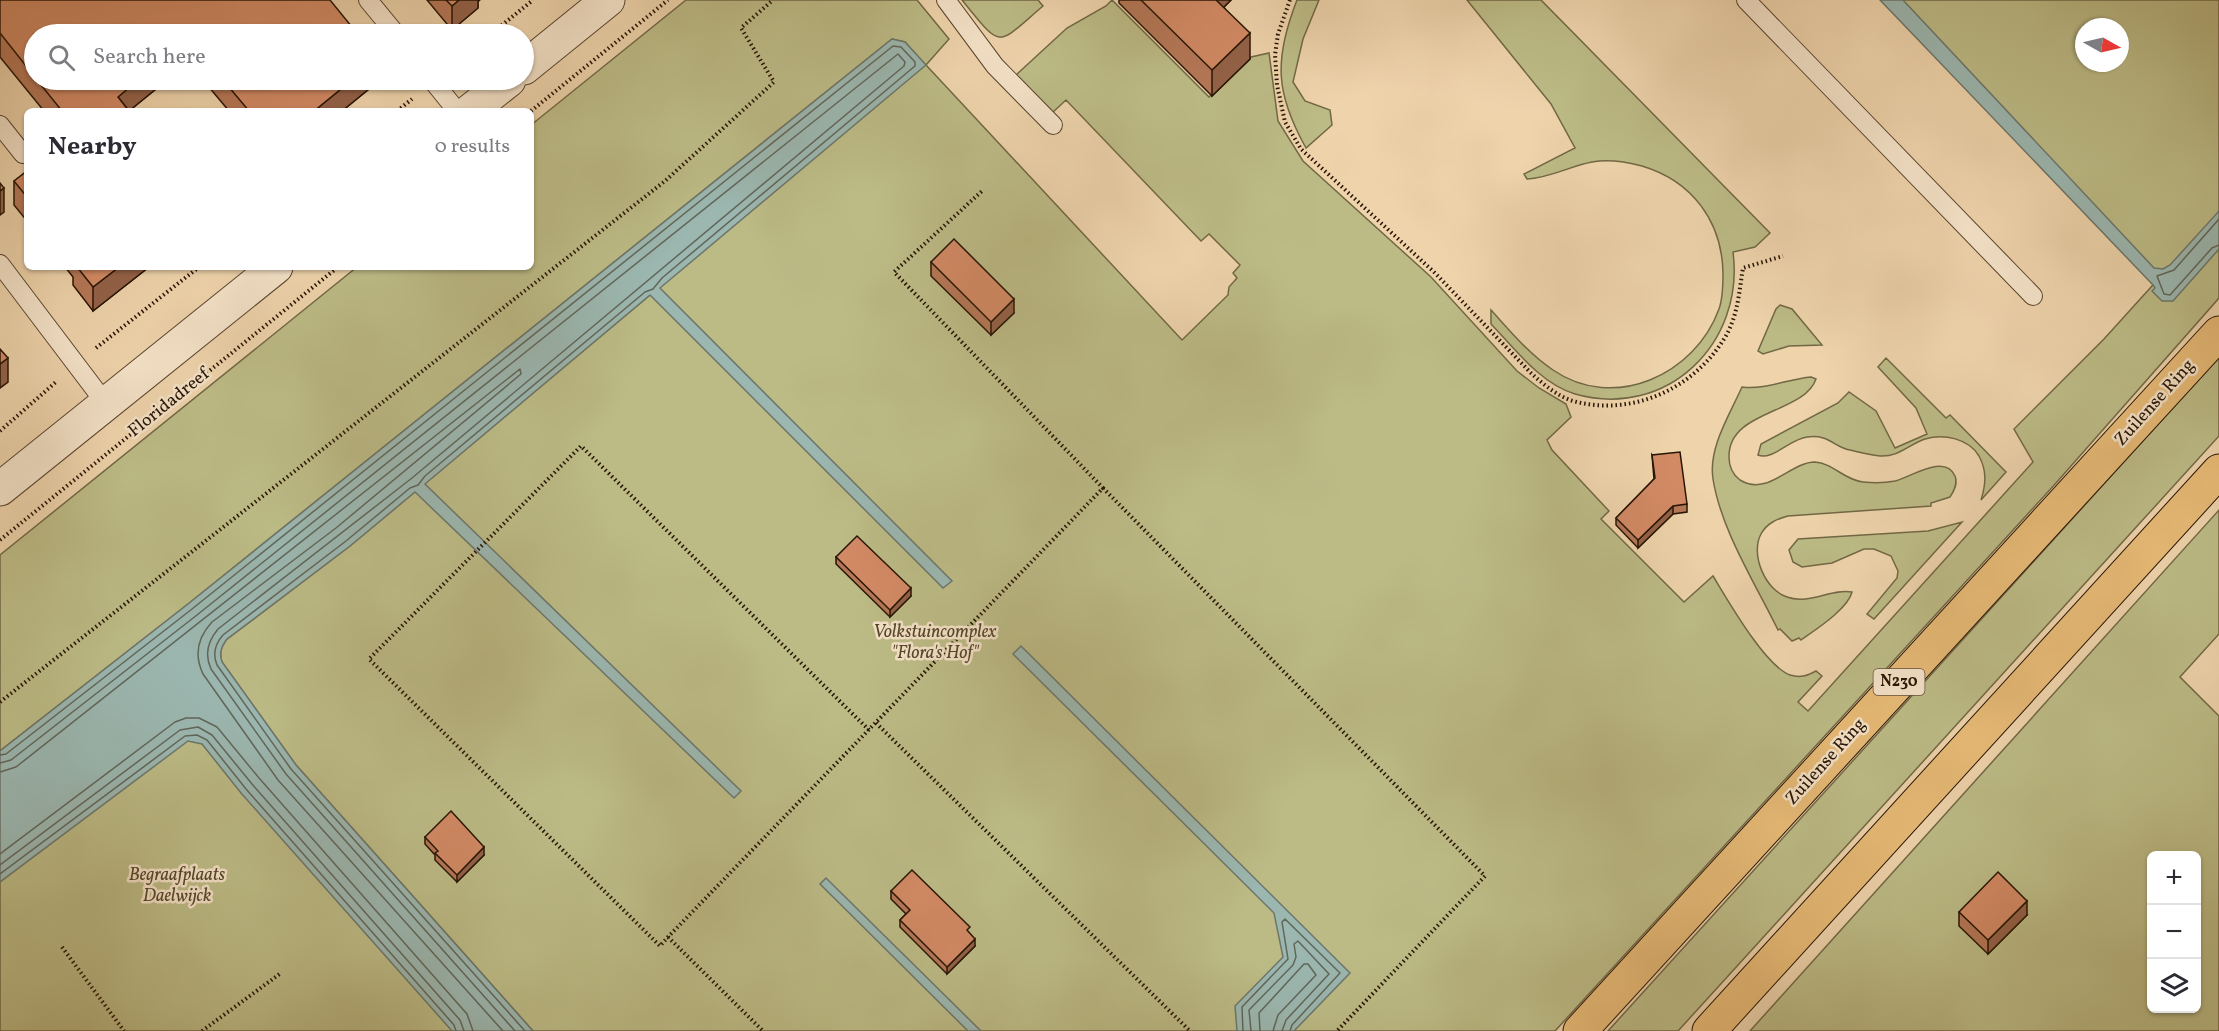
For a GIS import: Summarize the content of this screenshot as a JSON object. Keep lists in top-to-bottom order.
{
  "streets": {
    "main road": ["Zuilense Ring", "N230"],
    "path": ["Floridadreef"]
  },
  "parks": ["Volkstuincomplex \"Flora's Hof\"", "Begraafplaats Daelwijck"],
  "north": "right",
  "page": {
    "search": "Search here",
    "heading": ["Nearby", "0 results"],
    "map_buttons": ["+", "−"]
  }
}
